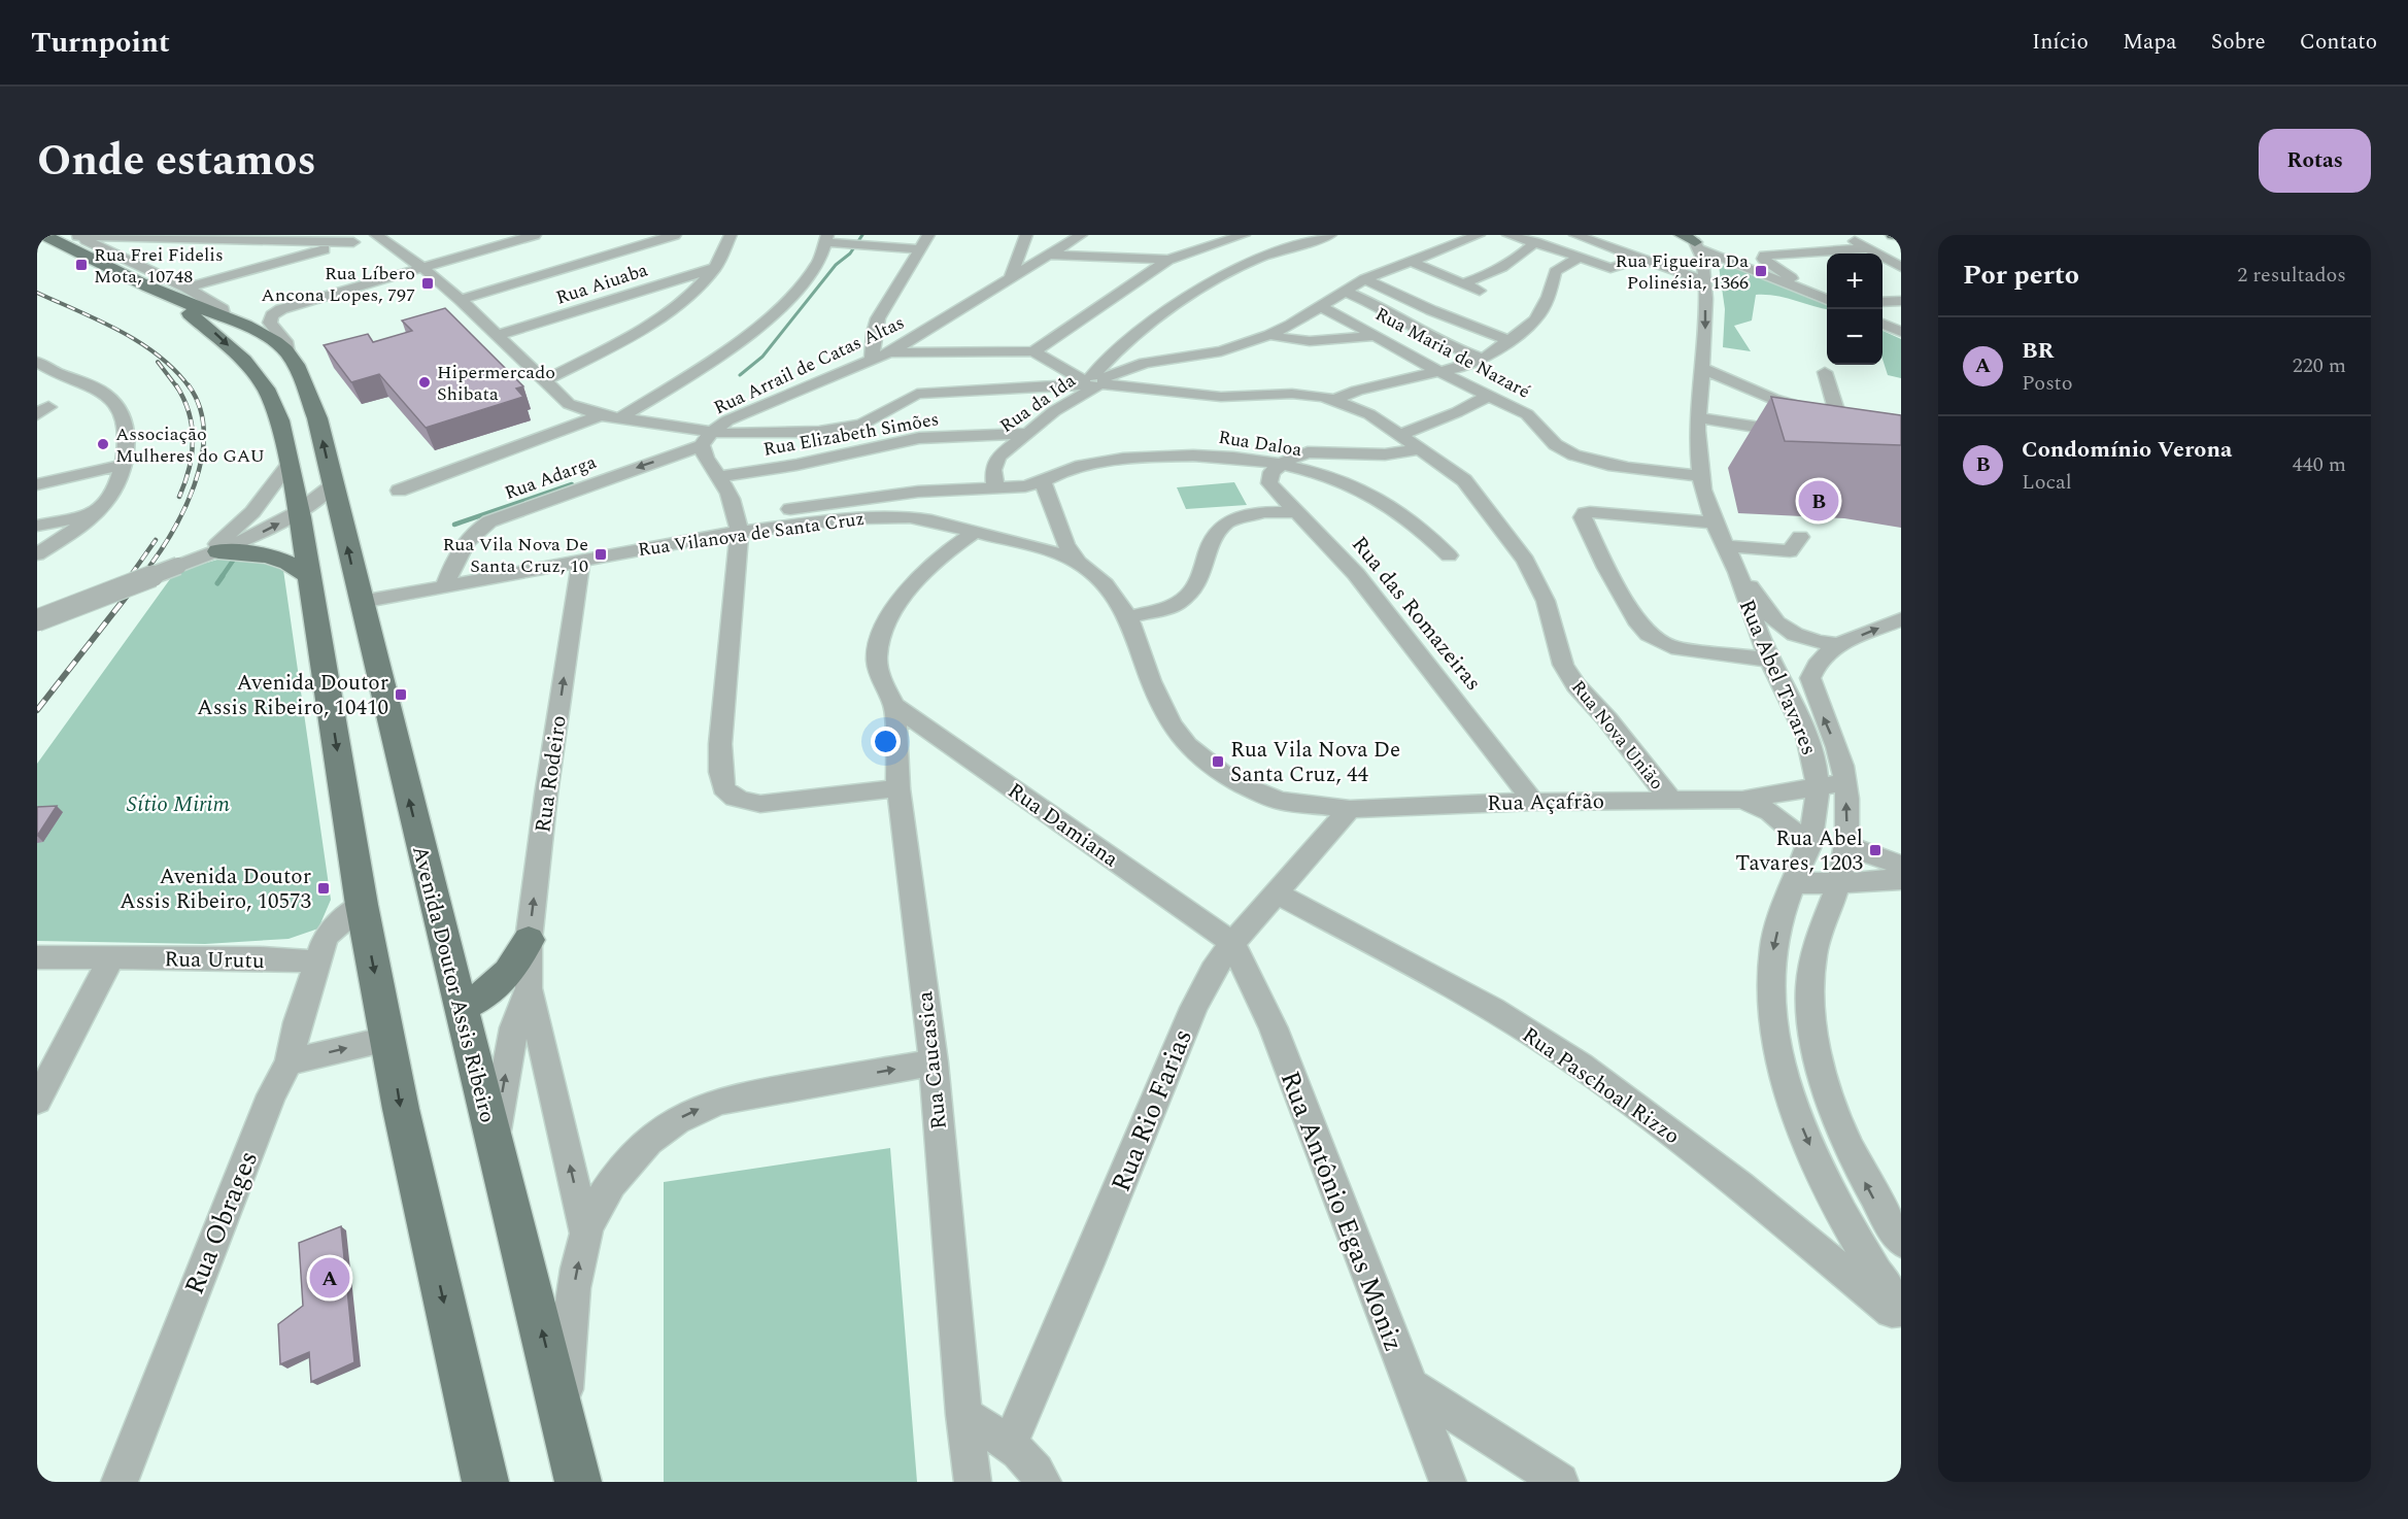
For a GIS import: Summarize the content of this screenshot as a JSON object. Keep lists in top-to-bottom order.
{
  "streets": {
    "main road": ["Avenida Doutor Assis Ribeiro"],
    "street": [
      "Rua Aiuaba",
      "Rua Maria de Nazaré",
      "Rua Arrail de Catas Altas",
      "Rua da Ida",
      "Rua Elizabeth Simões",
      "Rua Daloa",
      "Rua Adarga",
      "Rua Vilanova de Santa Cruz",
      "Rua das Romazeiras",
      "Rua Abel Tavares",
      "Rua Nova União",
      "Rua Rodeiro",
      "Rua Açafrão",
      "Rua Damiana",
      "Rua Urutu",
      "Rua Caucasica",
      "Rua Paschoal Rizzo",
      "Rua Rio Farias",
      "Rua Antônio Egas Moniz",
      "Rua Obrages"
    ]
  },
  "crossings": [
    ["Rua Maria de Nazaré", "Rua Abel Tavares"],
    ["Rua Arrail de Catas Altas", "Rua Adarga"],
    ["Rua da Ida", "Rua Elizabeth Simões"],
    ["Rua da Ida", "Rua Daloa"],
    ["Rua da Ida", "Rua Nova União"],
    ["Rua Daloa", "Rua Vilanova de Santa Cruz"],
    ["Rua Daloa", "Rua das Romazeiras"],
    ["Rua Adarga", "Rua Vilanova de Santa Cruz"],
    ["Rua Vilanova de Santa Cruz", "Rua Rodeiro"],
    ["Rua Vilanova de Santa Cruz", "Rua Açafrão"],
    ["Rua Vilanova de Santa Cruz", "Avenida Doutor Assis Ribeiro"],
    ["Rua Vilanova de Santa Cruz", "Rua Rio Farias"],
    ["Rua das Romazeiras", "Rua Açafrão"],
    ["Rua Abel Tavares", "Rua Açafrão"],
    ["Rua Nova União", "Rua Açafrão"],
    ["Rua Rodeiro", "Avenida Doutor Assis Ribeiro"],
    ["Rua Açafrão", "Rua Rio Farias"],
    ["Rua Damiana", "Rua Caucasica"],
    ["Rua Damiana", "Rua Rio Farias"],
    ["Rua Damiana", "Rua Antônio Egas Moniz"],
    ["Rua Urutu", "Rua Obrages"],
    ["Rua Paschoal Rizzo", "Rua Rio Farias"],
    ["Rua Rio Farias", "Rua Antônio Egas Moniz"]
  ],
  "one_way": ["Rua Rodeiro"],
  "parks": ["Sítio Mirim"],
  "places": {
    "transit": [
      "Rua Frei Fidelis Mota, 10748",
      "Rua Figueira Da Polinésia, 1366",
      "Rua Líbero Ancona Lopes, 797",
      "Rua Vila Nova De Santa Cruz, 10",
      "Avenida Doutor Assis Ribeiro, 10410",
      "Rua Vila Nova De Santa Cruz, 44",
      "Rua Abel Tavares, 1203",
      "Avenida Doutor Assis Ribeiro, 10573"
    ],
    "other": ["Hipermercado Shibata", "Associação Mulheres do GAU"]
  },
  "page": {
    "header": "Turnpoint",
    "nav": [
      "Início",
      "Mapa",
      "Sobre",
      "Contato"
    ],
    "title": "Onde estamos",
    "buttons": "Rotas",
    "heading": ["Por perto", "2 resultados"],
    "map_buttons": ["+", "−"],
    "list": [
      {
        "mark": "A",
        "name": "BR",
        "note": "Posto",
        "value": "220 m"
      },
      {
        "mark": "B",
        "name": "Condomínio Verona",
        "note": "Local",
        "value": "440 m"
      }
    ],
    "pins": ["B", "A"]
  }
}
